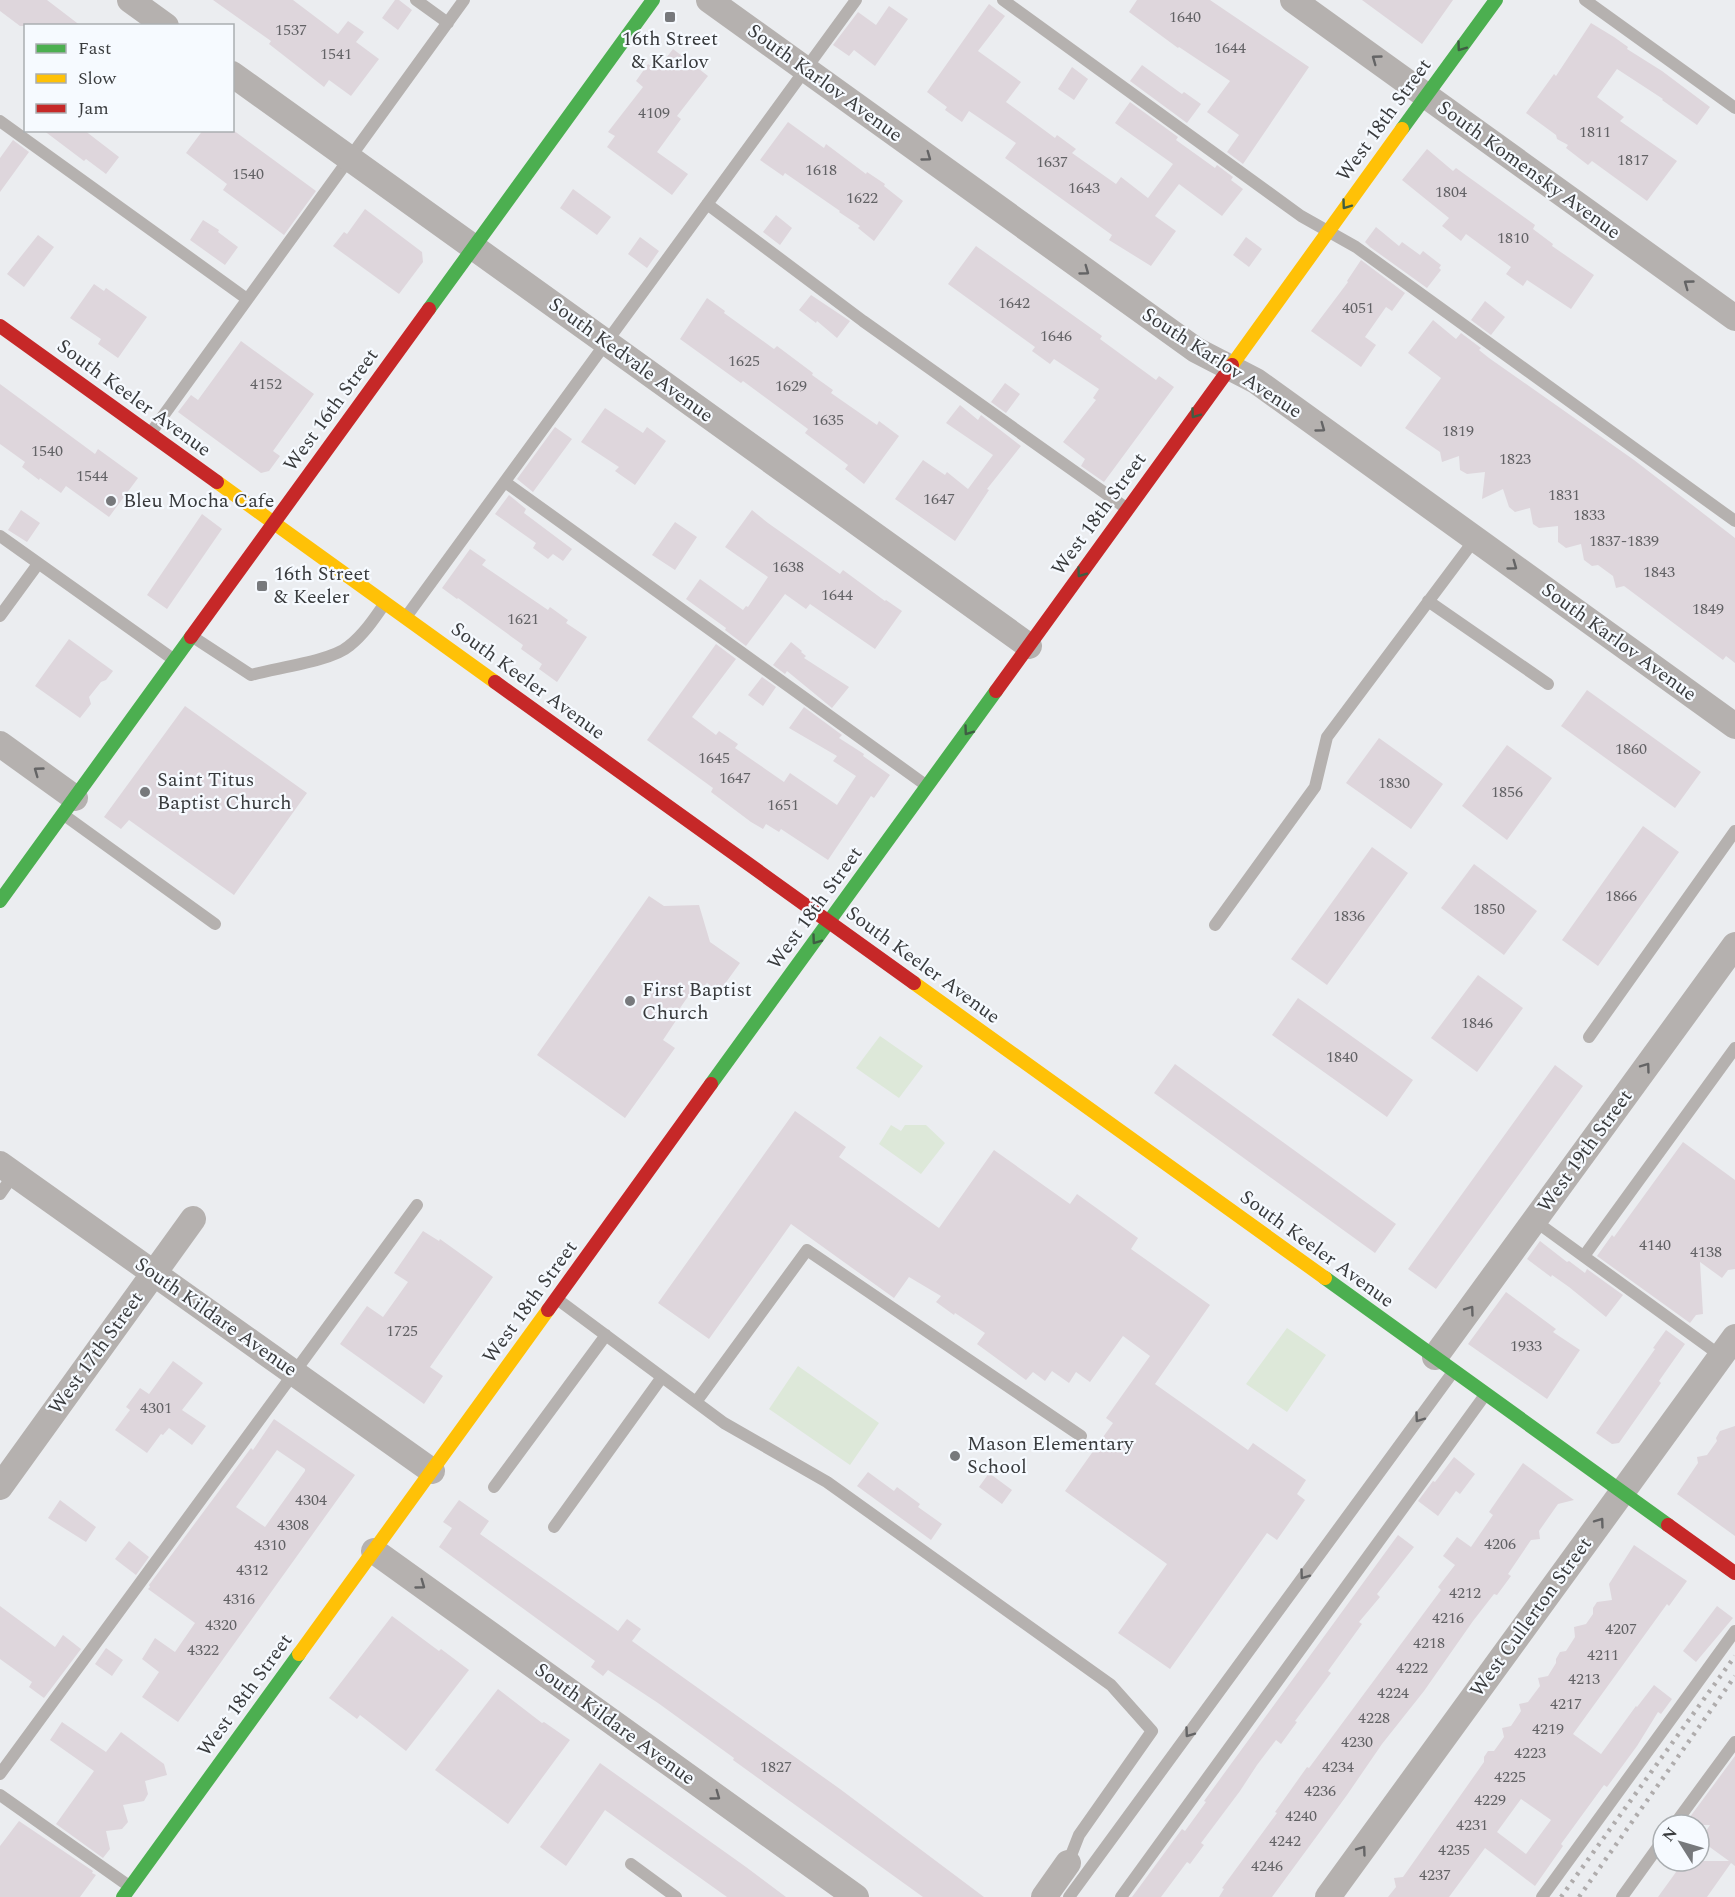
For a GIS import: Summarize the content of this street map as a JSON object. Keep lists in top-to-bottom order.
{
  "streets": {
    "street": [
      "South Karlov Avenue",
      "West 18th Street",
      "South Komensky Avenue",
      "South Kedvale Avenue",
      "South Keeler Avenue",
      "West 16th Street",
      "West 19th Street",
      "South Kildare Avenue",
      "West 17th Street",
      "West Cullerton Street"
    ]
  },
  "crossings": [
    ["South Karlov Avenue", "West 18th Street"],
    ["West 18th Street", "South Komensky Avenue"],
    ["West 18th Street", "South Kedvale Avenue"],
    ["West 18th Street", "South Keeler Avenue"],
    ["West 18th Street", "South Kildare Avenue"],
    ["South Kedvale Avenue", "West 16th Street"],
    ["South Keeler Avenue", "West 16th Street"],
    ["South Keeler Avenue", "West 19th Street"],
    ["South Keeler Avenue", "West Cullerton Street"],
    ["South Kildare Avenue", "West 17th Street"]
  ],
  "one_way": [
    "South Karlov Avenue",
    "West 18th Street",
    "South Komensky Avenue",
    "West 19th Street",
    "South Kildare Avenue",
    "West Cullerton Street"
  ],
  "places": {
    "transit": ["16th Street & Karlov", "16th Street & Keeler"],
    "other": [
      "Bleu Mocha Cafe",
      "Saint Titus Baptist Church",
      "First Baptist Church",
      "Mason Elementary School"
    ]
  },
  "house_numbers": [
    "1640",
    "1537",
    "1644",
    "1541",
    "4109",
    "1811",
    "1817",
    "1637",
    "1618",
    "1540",
    "1643",
    "1804",
    "1622",
    "1810",
    "1642",
    "4051",
    "1646",
    "1625",
    "4152",
    "1629",
    "1635",
    "1819",
    "1540",
    "1823",
    "1544",
    "1831",
    "1647",
    "1833",
    "1837-1839",
    "1638",
    "1843",
    "1644",
    "1849",
    "1621",
    "1860",
    "1645",
    "1647",
    "1830",
    "1856",
    "1651",
    "1866",
    "1850",
    "1836",
    "1846",
    "1840",
    "4140",
    "4138",
    "1725",
    "1933",
    "4301",
    "4304",
    "4308",
    "4206",
    "4310",
    "4312",
    "4212",
    "4316",
    "4216",
    "4320",
    "4207",
    "4218",
    "4322",
    "4211",
    "4222",
    "4213",
    "4224",
    "4217",
    "4228",
    "4219",
    "4230",
    "4223",
    "1827",
    "4234",
    "4225",
    "4236",
    "4229",
    "4240",
    "4231",
    "4242",
    "4235",
    "4246",
    "4237"
  ],
  "legend": ["Fast", "Slow", "Jam"],
  "north": "top left"
}
